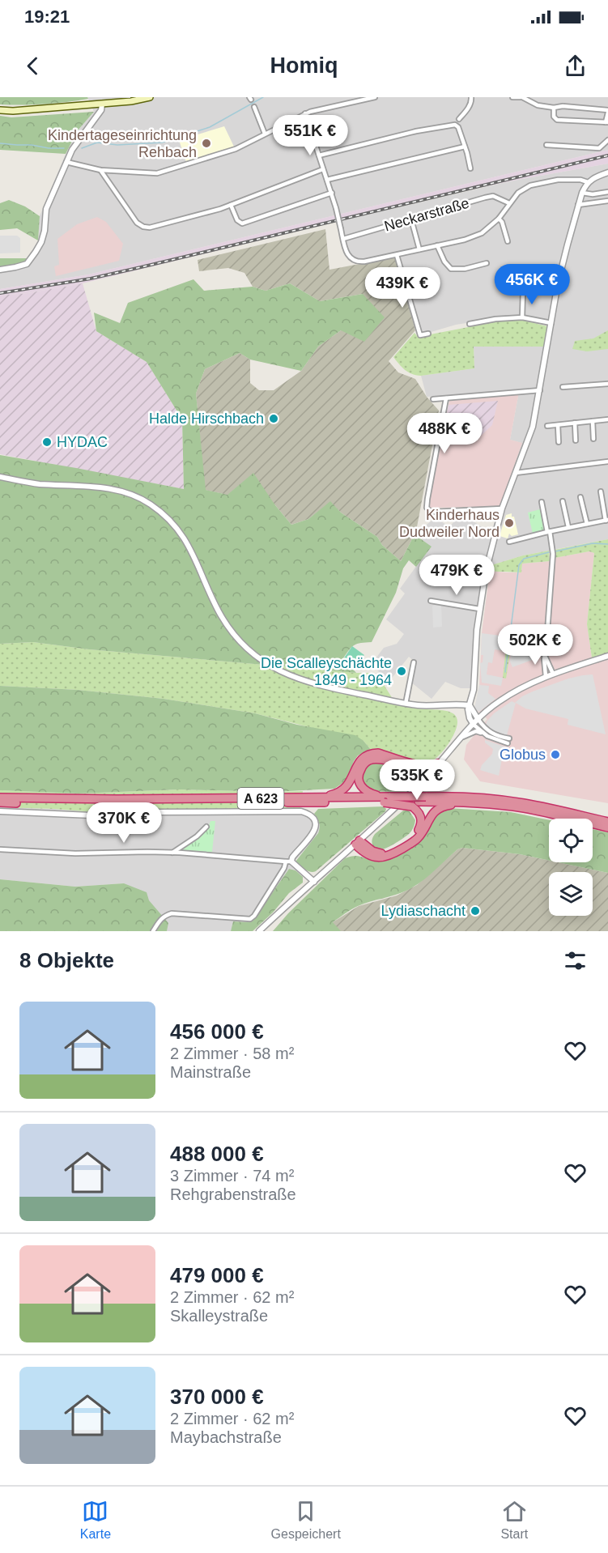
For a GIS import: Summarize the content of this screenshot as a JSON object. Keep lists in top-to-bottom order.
{
  "streets": {
    "highway": ["A 623"],
    "street": ["Neckarstraße"]
  },
  "places": [
    "Kindertageseinrichtung Rehbach",
    "Halde Hirschbach",
    "HYDAC",
    "Kinderhaus Dudweiler Nord",
    "Die Scalleyschächte 1849 - 1964",
    "Globus",
    "Lydiaschacht"
  ],
  "page": {
    "status": "19:21",
    "header": "Homiq",
    "price": [
      "551K €",
      "456K €",
      "439K €",
      "488K €",
      "479K €",
      "502K €",
      "535K €",
      "370K €"
    ],
    "heading": "8 Objekte",
    "list": [
      {
        "name": "456 000 €",
        "note": "2 Zimmer · 58 m² · Mainstraße"
      },
      {
        "name": "488 000 €",
        "note": "3 Zimmer · 74 m² · Rehgrabenstraße"
      },
      {
        "name": "479 000 €",
        "note": "2 Zimmer · 62 m² · Skalleystraße"
      },
      {
        "name": "370 000 €",
        "note": "2 Zimmer · 62 m² · Maybachstraße"
      }
    ],
    "tabs": ["Karte", "Gespeichert", "Start"]
  }
}
